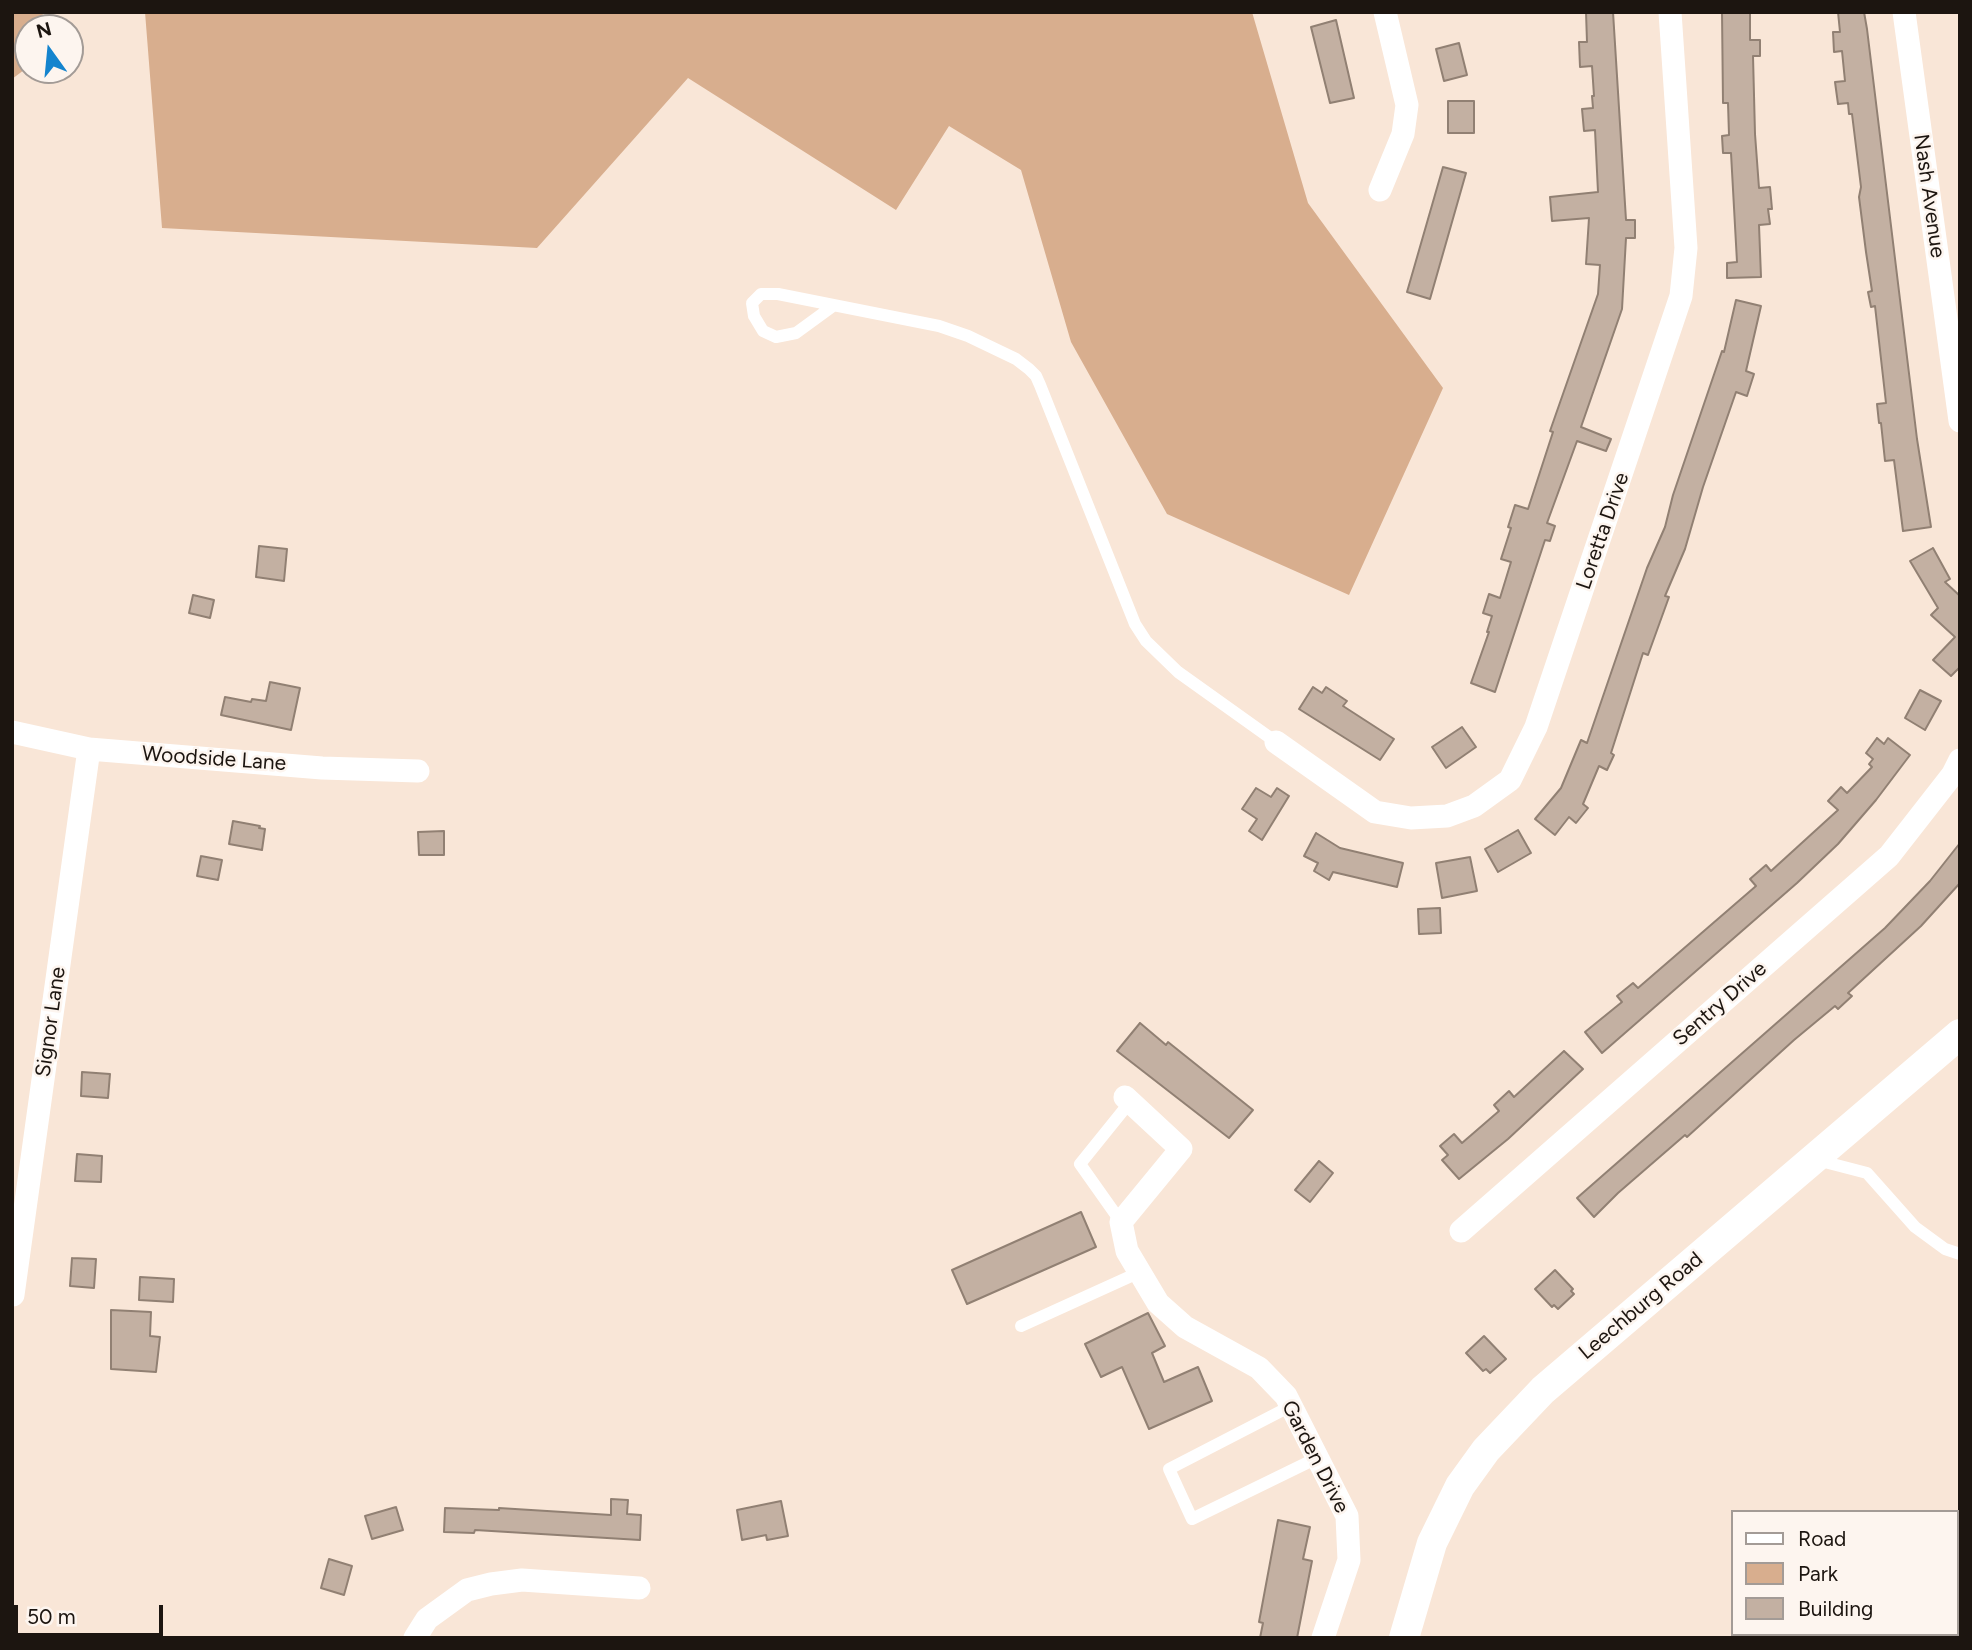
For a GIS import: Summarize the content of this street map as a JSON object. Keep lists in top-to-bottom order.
{
  "streets": {
    "street": [
      "Nash Avenue",
      "Loretta Drive",
      "Woodside Lane",
      "Sentry Drive",
      "Signor Lane",
      "Leechburg Road",
      "Garden Drive"
    ]
  },
  "crossings": [
    ["Woodside Lane", "Signor Lane"]
  ],
  "legend": ["Road", "Park", "Building"],
  "scale_bar": "50 m",
  "north": "top"
}
